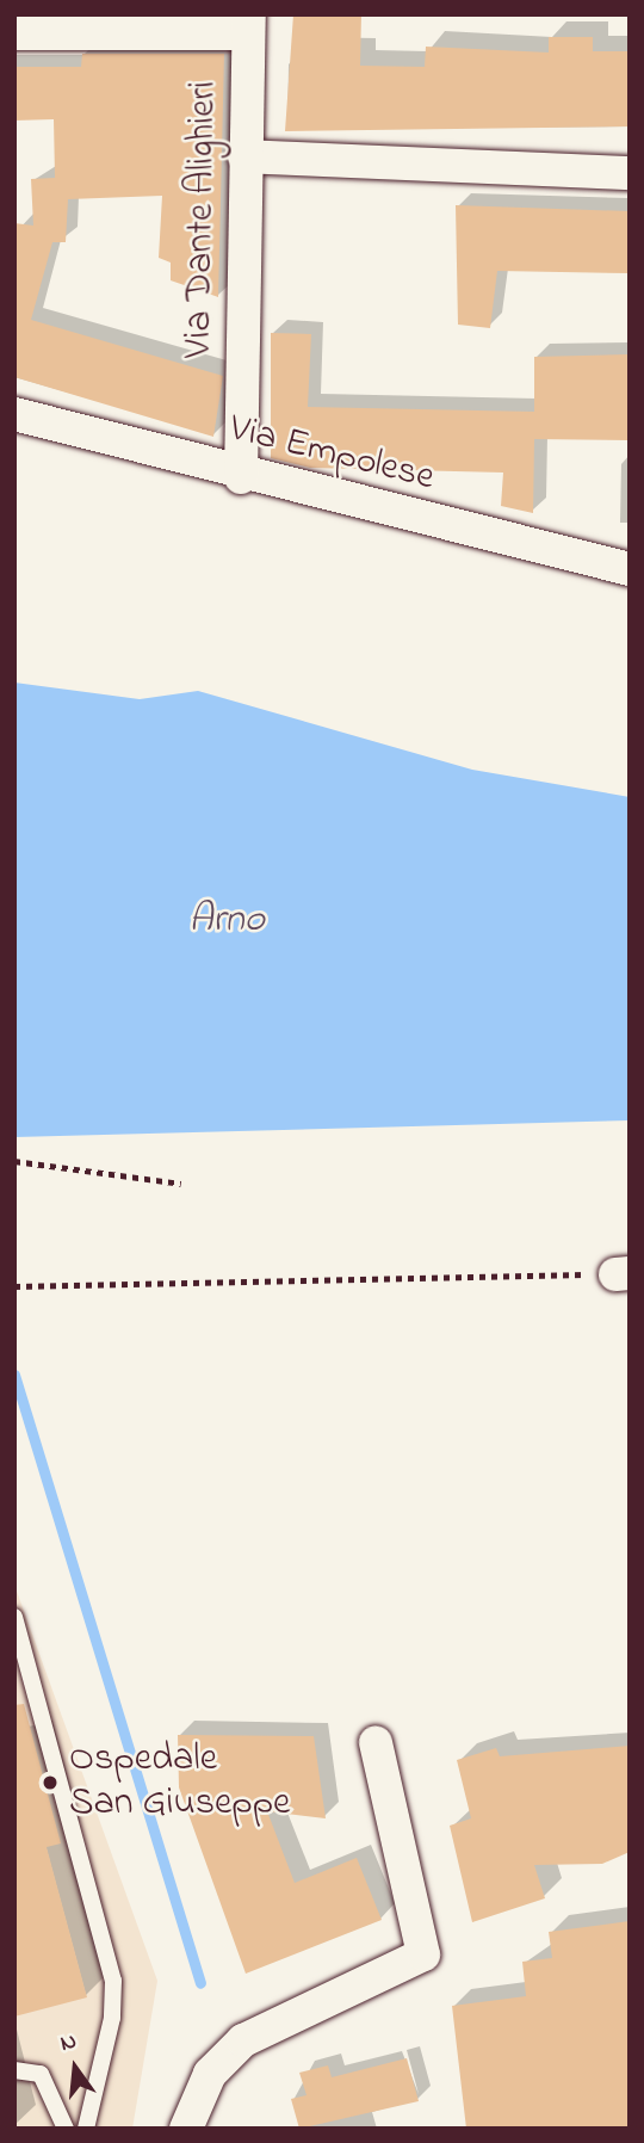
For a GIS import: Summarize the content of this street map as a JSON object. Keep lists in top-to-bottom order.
{
  "streets": {
    "street": ["Via Dante Alighieri", "Via Empolese"]
  },
  "crossings": [
    ["Via Dante Alighieri", "Via Empolese"]
  ],
  "water": ["Arno"],
  "places": ["Ospedale San Giuseppe"],
  "north": "top"
}
